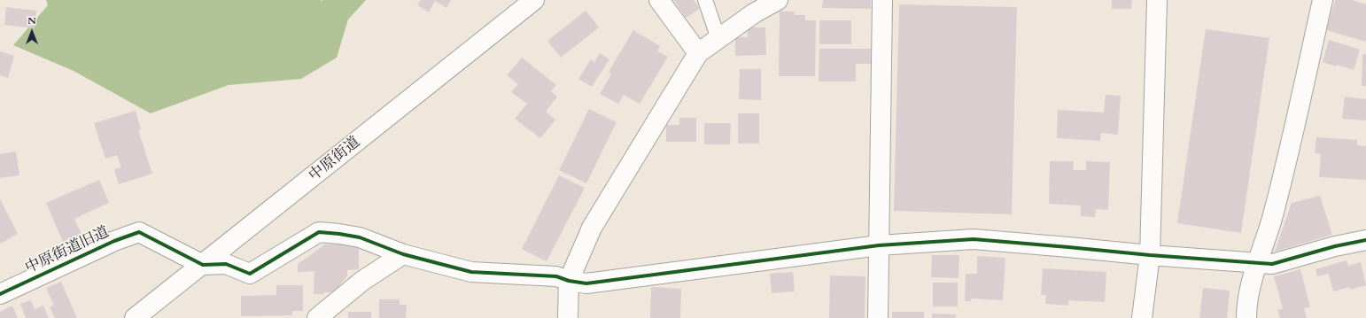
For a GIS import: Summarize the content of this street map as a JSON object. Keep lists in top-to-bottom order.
{
  "streets": {
    "street": ["中原街道", "中原街道旧道"]
  },
  "crossings": [
    ["中原街道", "中原街道旧道"]
  ],
  "north": "top"
}
